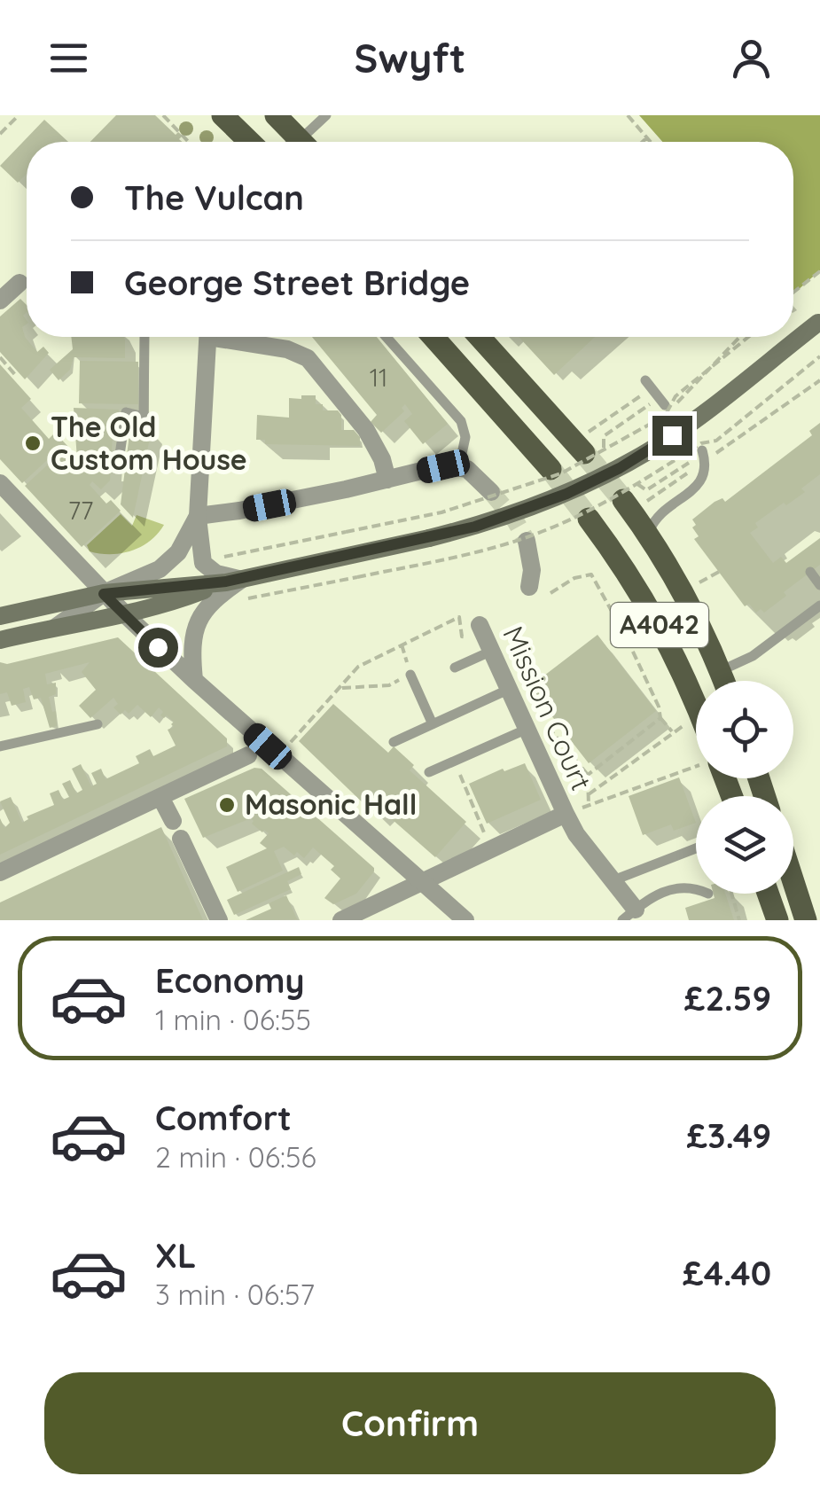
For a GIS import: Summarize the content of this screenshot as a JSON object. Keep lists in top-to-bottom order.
{
  "streets": {
    "main road": ["A4042"],
    "street": ["Mission Court"]
  },
  "places": ["The Old Custom House", "Masonic Hall"],
  "house_numbers": ["11", "77"],
  "page": {
    "header": "Swyft",
    "banner": ["The Vulcan", "George Street Bridge"],
    "list": [
      {
        "name": "Economy",
        "note": "1 min · 06:55",
        "value": "£2.59"
      },
      {
        "name": "Comfort",
        "note": "2 min · 06:56",
        "value": "£3.49"
      },
      {
        "name": "XL",
        "note": "3 min · 06:57",
        "value": "£4.40"
      }
    ],
    "buttons": "Confirm"
  }
}
